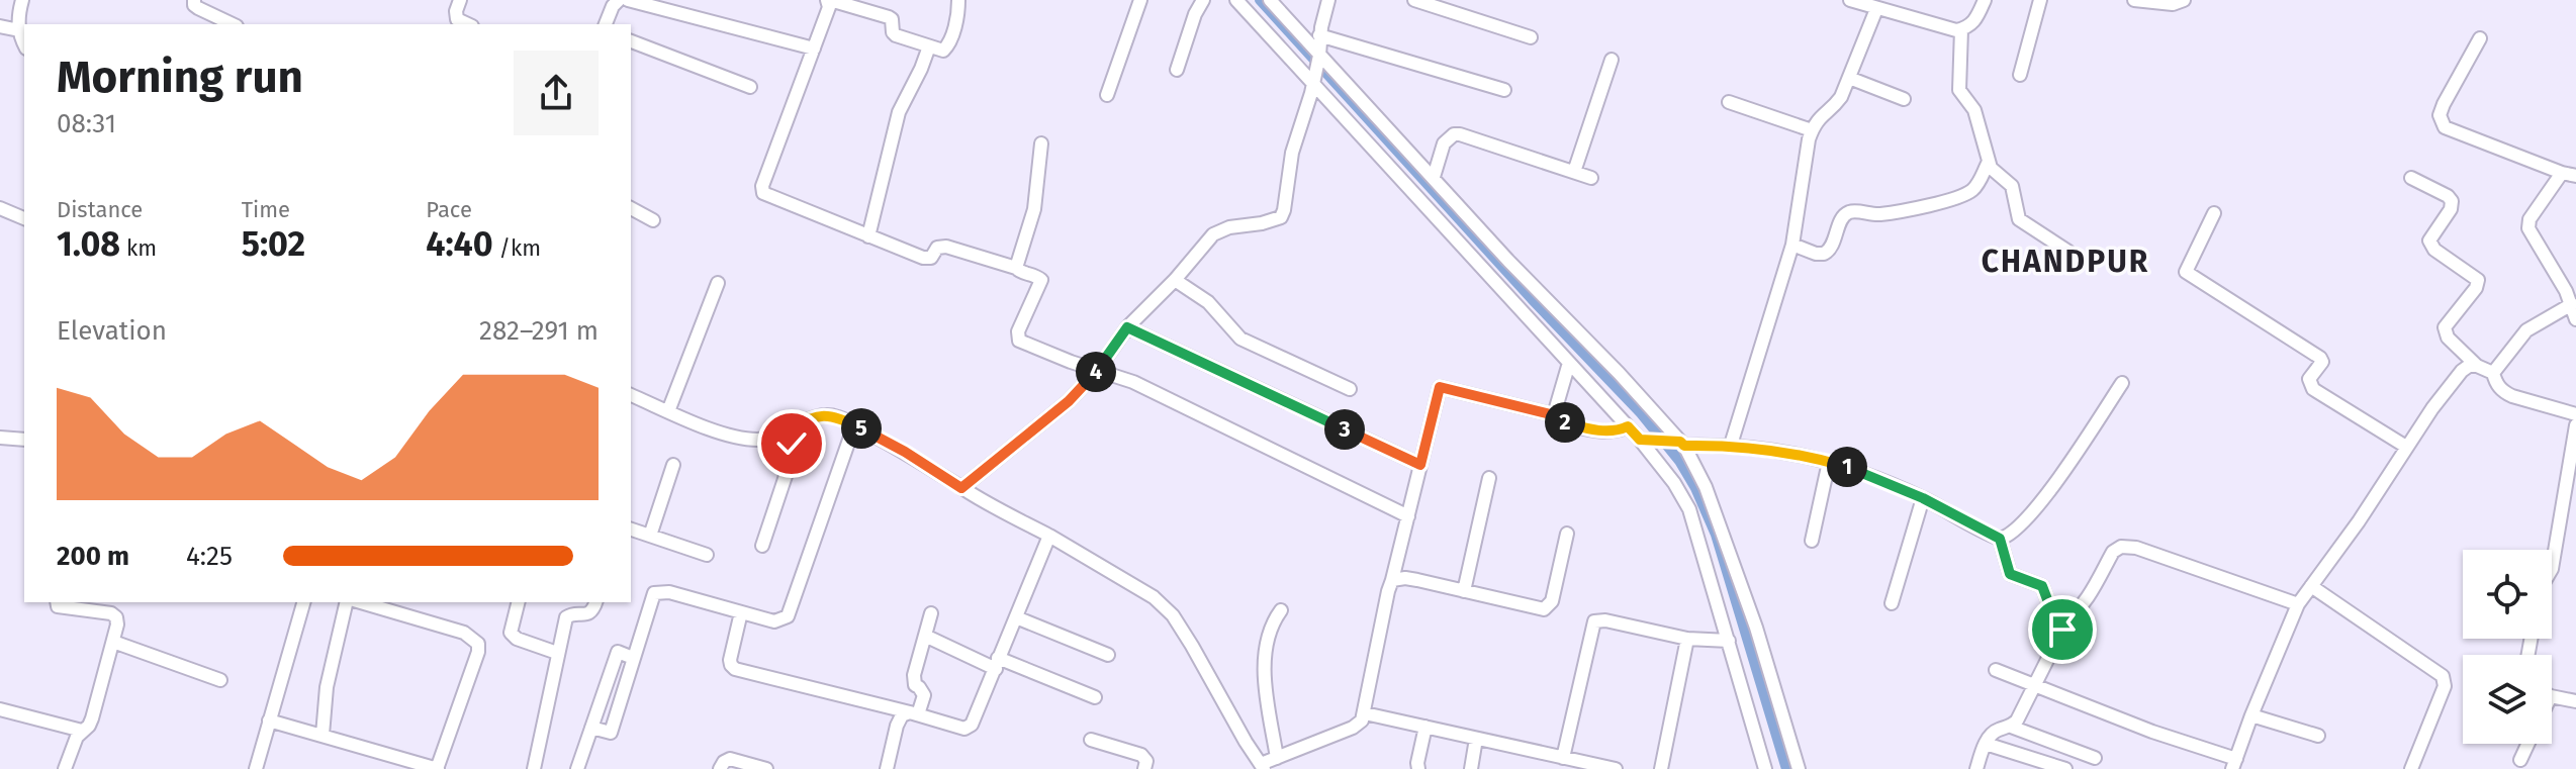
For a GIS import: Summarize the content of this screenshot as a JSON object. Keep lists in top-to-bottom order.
{
  "districts": ["CHANDPUR"],
  "page": {
    "heading": ["Morning run", "08:31"],
    "stats": [
      ["Distance", "1.08 km"],
      ["Time", "5:02"],
      ["Pace", "4:40 /km"]
    ],
    "chart": ["Elevation", "282–291 m"],
    "pins": [
      "4",
      "2",
      "5",
      "3",
      "1"
    ],
    "list": [
      {
        "name": "200 m",
        "note": "4:25"
      }
    ]
  }
}
